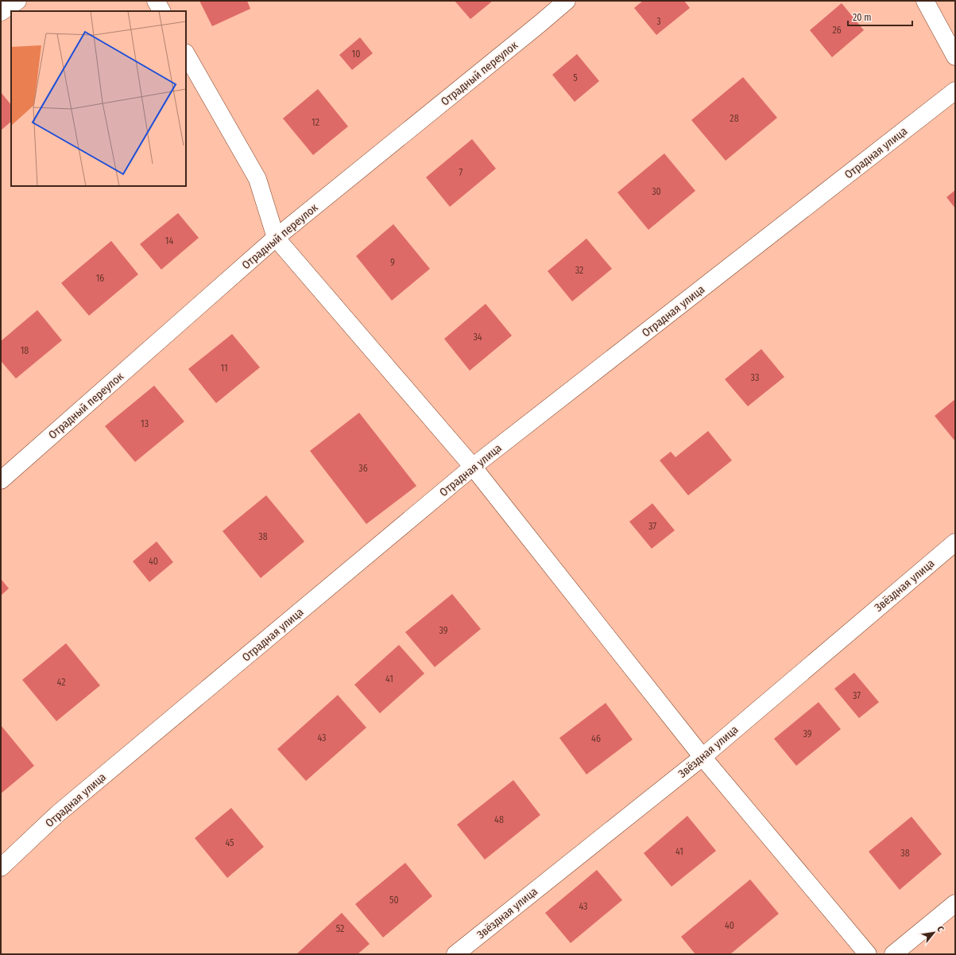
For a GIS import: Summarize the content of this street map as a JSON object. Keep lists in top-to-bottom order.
{
  "streets": {
    "street": ["Отрадный переулок", "Отрадная улица", "Звёздная улица"]
  },
  "house_numbers": [
    "3",
    "26",
    "10",
    "5",
    "28",
    "12",
    "7",
    "30",
    "14",
    "9",
    "32",
    "16",
    "34",
    "18",
    "11",
    "33",
    "13",
    "36",
    "37",
    "38",
    "40",
    "39",
    "41",
    "42",
    "37",
    "39",
    "43",
    "46",
    "48",
    "45",
    "41",
    "38",
    "50",
    "43",
    "40",
    "52"
  ],
  "scale_bar": "20 m",
  "north": "top right"
}
